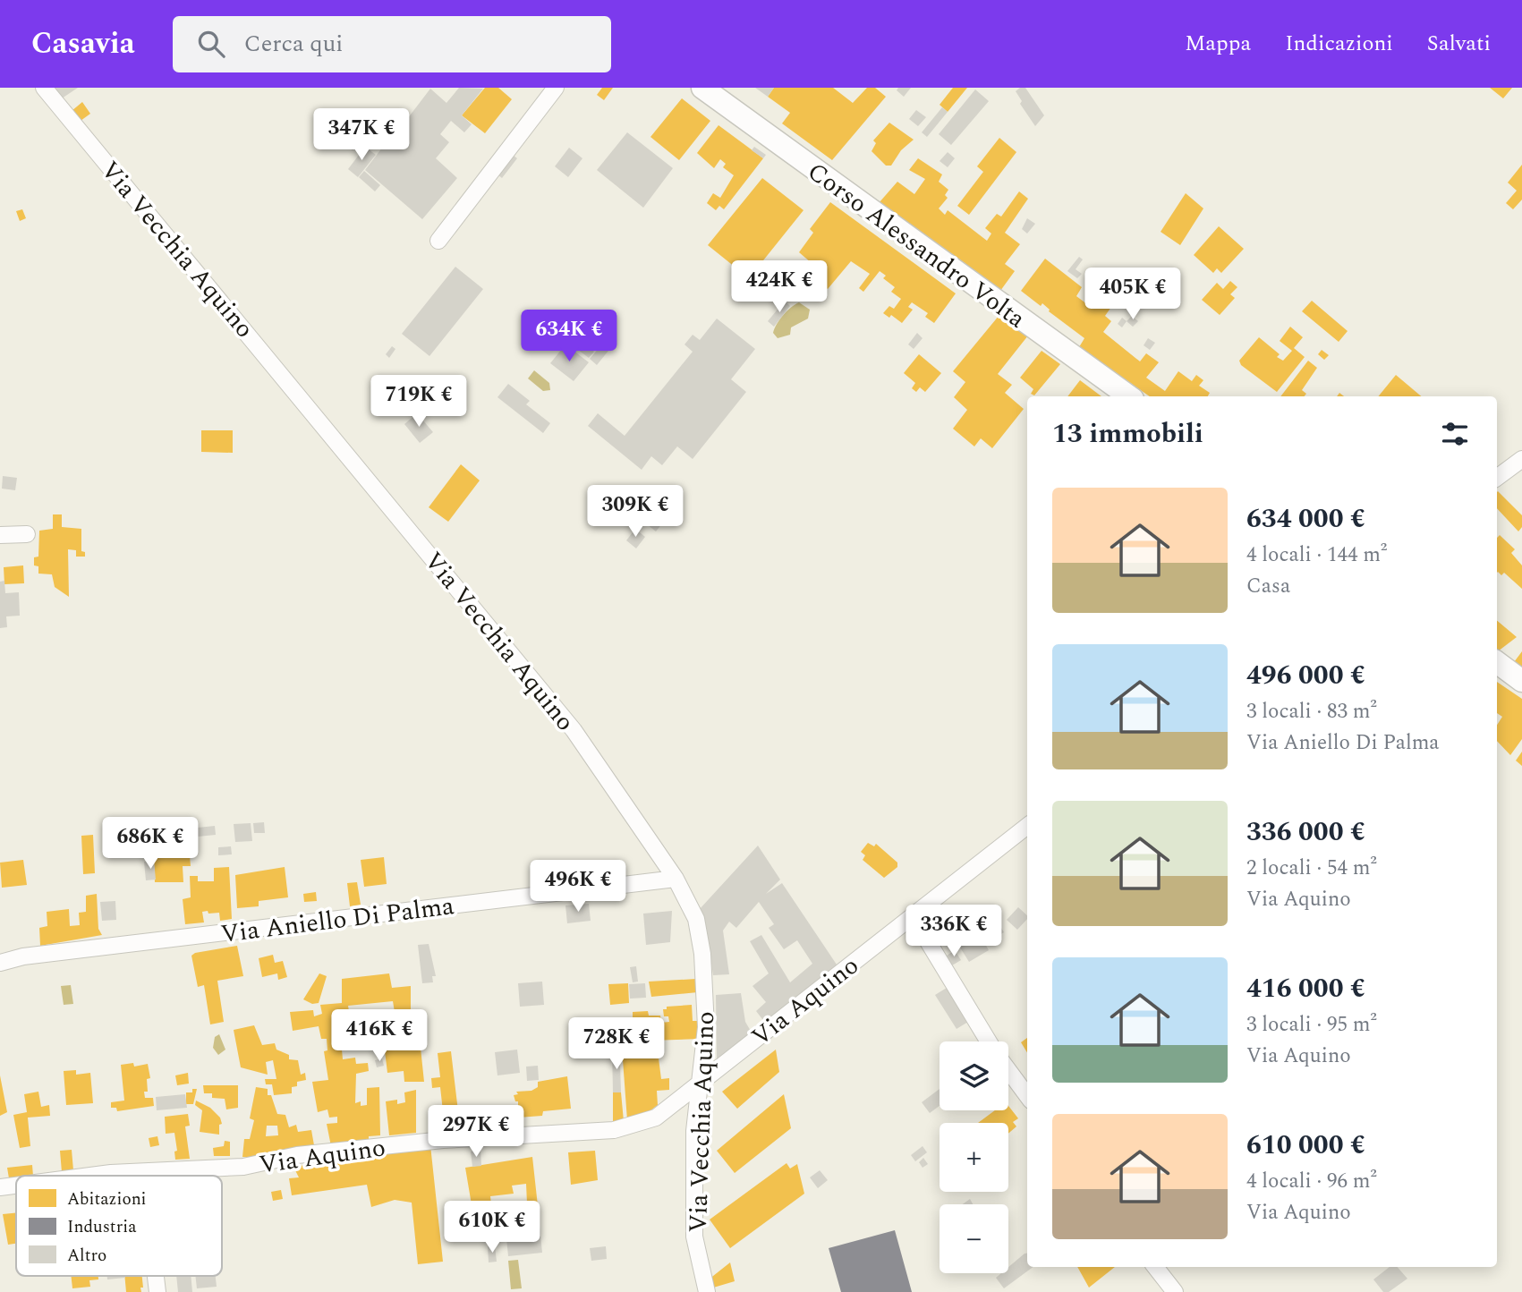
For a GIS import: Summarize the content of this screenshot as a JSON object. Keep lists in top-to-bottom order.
{
  "streets": {
    "main road": ["Corso Alessandro Volta"],
    "street": ["Via Vecchia Aquino", "Via Aniello Di Palma", "Via Aquino"]
  },
  "crossings": [
    ["Via Vecchia Aquino", "Via Aniello Di Palma"],
    ["Via Vecchia Aquino", "Via Aquino"]
  ],
  "legend": ["Abitazioni", "Industria", "Altro"],
  "page": {
    "header": "Casavia",
    "search": "Cerca qui",
    "nav": ["Mappa", "Indicazioni", "Salvati"],
    "price": [
      "347K €",
      "424K €",
      "405K €",
      "634K €",
      "719K €",
      "309K €",
      "686K €",
      "496K €",
      "336K €",
      "416K €",
      "728K €",
      "297K €",
      "610K €"
    ],
    "heading": "13 immobili",
    "list": [
      {
        "name": "634 000 €",
        "note": "4 locali · 144 m² · Casa"
      },
      {
        "name": "496 000 €",
        "note": "3 locali · 83 m² · Via Aniello Di Palma"
      },
      {
        "name": "336 000 €",
        "note": "2 locali · 54 m² · Via Aquino"
      },
      {
        "name": "416 000 €",
        "note": "3 locali · 95 m² · Via Aquino"
      },
      {
        "name": "610 000 €",
        "note": "4 locali · 96 m² · Via Aquino"
      }
    ],
    "map_buttons": ["+", "−"]
  }
}
